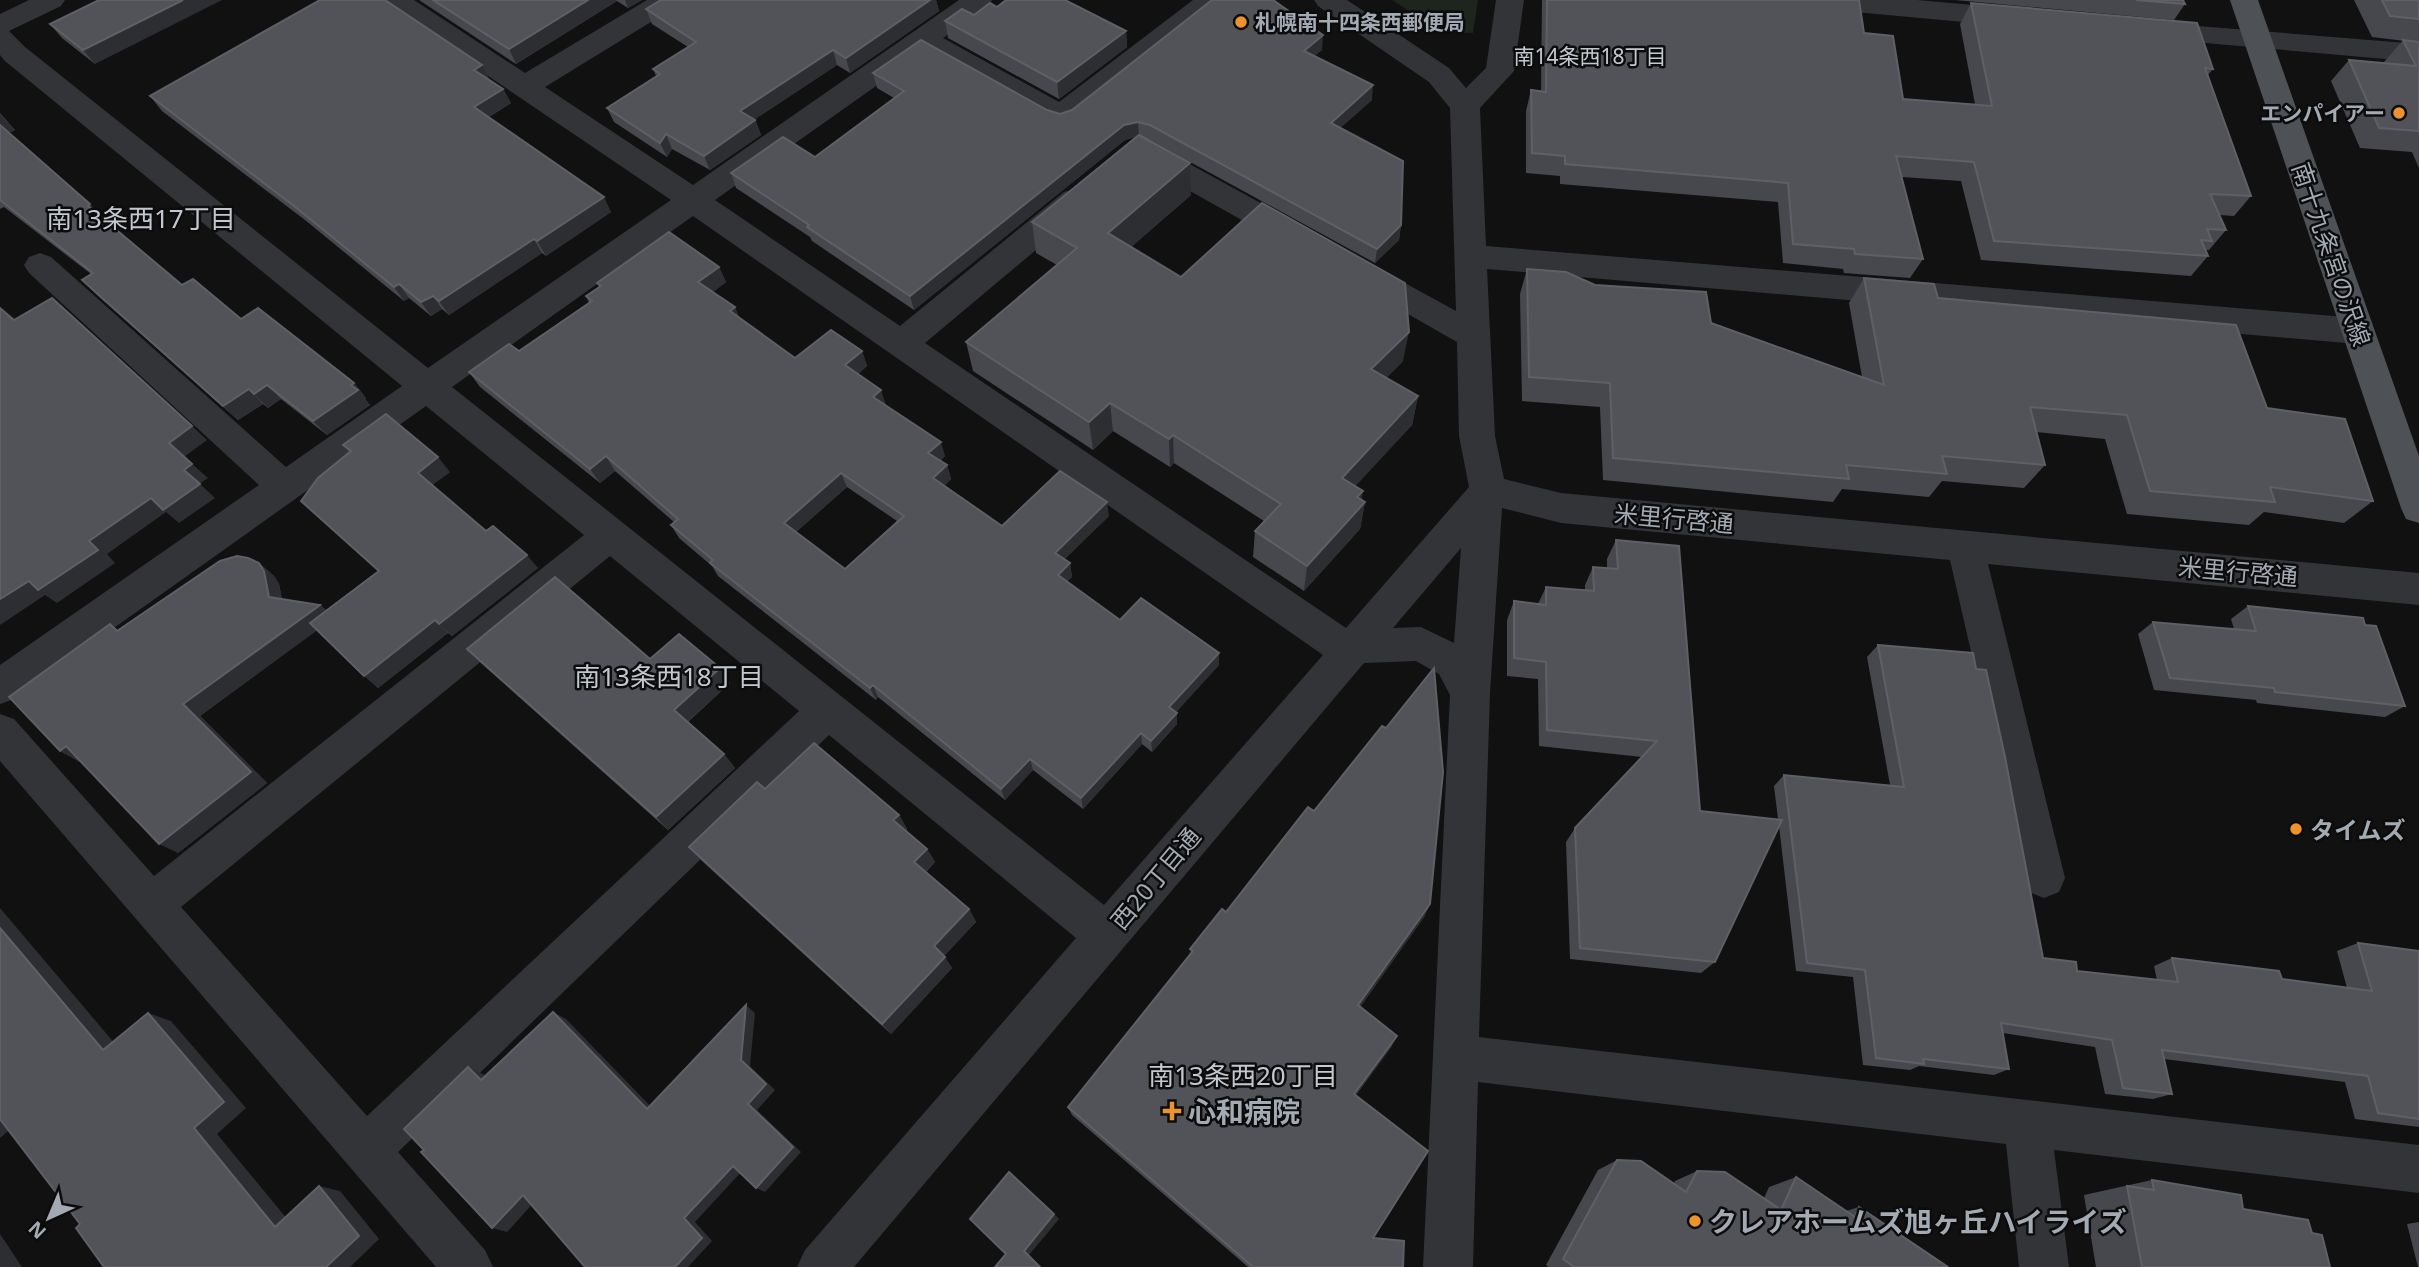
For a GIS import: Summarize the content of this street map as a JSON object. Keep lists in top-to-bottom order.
{
  "streets": {
    "main road": ["南十九条宮の沢線"],
    "street": ["米里行啓通", "西20丁目通"]
  },
  "crossings": [
    ["米里行啓通", "西20丁目通"]
  ],
  "districts": [
    "南14条西18丁目",
    "南13条西17丁目",
    "南13条西18丁目",
    "南13条西20丁目"
  ],
  "places": {
    "other": [
      "札幌南十四条西郵便局",
      "エンパイアー",
      "タイムズ",
      "クレアホームズ旭ヶ丘ハイライズ"
    ],
    "health": ["心和病院"]
  },
  "north": "bottom left"
}
